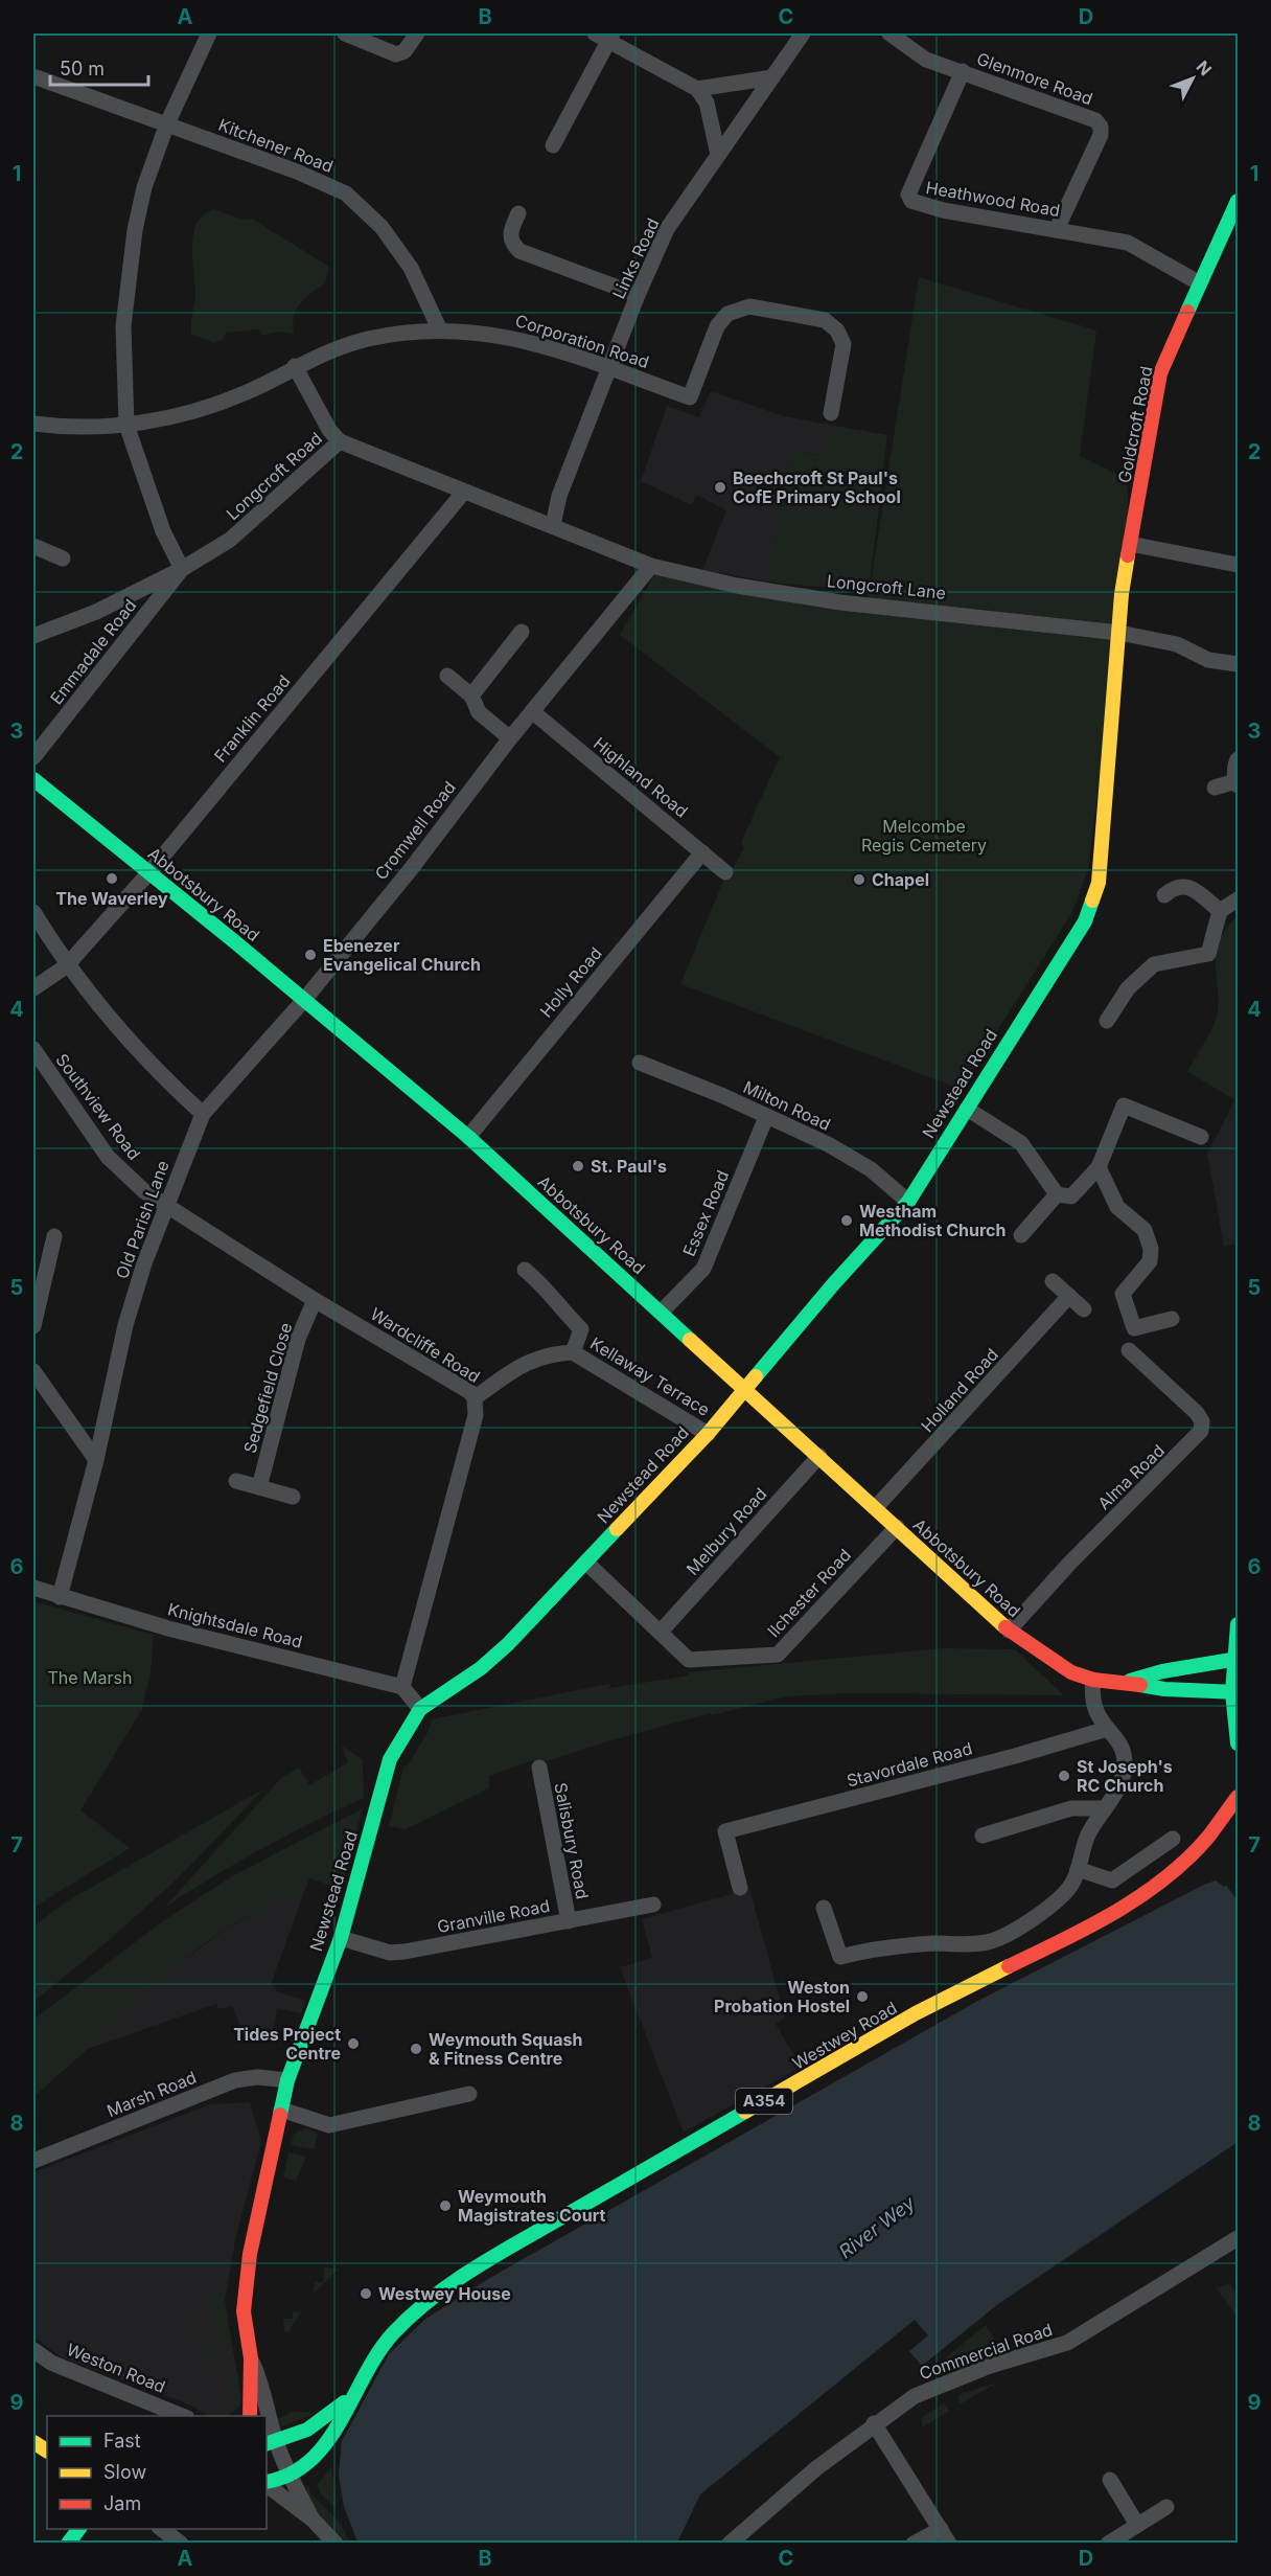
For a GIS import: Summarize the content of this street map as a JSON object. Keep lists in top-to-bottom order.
{
  "streets": {
    "main road": [
      "Goldcroft Road",
      "Abbotsbury Road",
      "Newstead Road",
      "Westwey Road",
      "A354"
    ],
    "street": [
      "Glenmore Road",
      "Kitchener Road",
      "Heathwood Road",
      "Links Road",
      "Corporation Road",
      "Longcroft Road",
      "Longcroft Lane",
      "Emmadale Road",
      "Franklin Road",
      "Highland Road",
      "Cromwell Road",
      "Holly Road",
      "Milton Road",
      "Southview Road",
      "Essex Road",
      "Old Parish Lane",
      "Wardcliffe Road",
      "Kellaway Terrace",
      "Sedgefield Close",
      "Holland Road",
      "Alma Road",
      "Melbury Road",
      "Ilchester Road",
      "Knightsdale Road",
      "Stavordale Road",
      "Salisbury Road",
      "Granville Road",
      "Marsh Road",
      "Commercial Road",
      "Weston Road"
    ]
  },
  "crossings": [
    ["Glenmore Road", "Heathwood Road"],
    ["Kitchener Road", "Corporation Road"],
    ["Heathwood Road", "Goldcroft Road"],
    ["Links Road", "Corporation Road"],
    ["Links Road", "Longcroft Road"],
    ["Goldcroft Road", "Longcroft Lane"],
    ["Goldcroft Road", "Newstead Road"],
    ["Longcroft Road", "Longcroft Lane"],
    ["Longcroft Road", "Emmadale Road"],
    ["Longcroft Road", "Franklin Road"],
    ["Longcroft Road", "Cromwell Road"],
    ["Longcroft Lane", "Cromwell Road"],
    ["Longcroft Lane", "Newstead Road"],
    ["Franklin Road", "Abbotsbury Road"],
    ["Highland Road", "Cromwell Road"],
    ["Highland Road", "Holly Road"],
    ["Cromwell Road", "Abbotsbury Road"],
    ["Cromwell Road", "Old Parish Lane"],
    ["Abbotsbury Road", "Holly Road"],
    ["Abbotsbury Road", "Newstead Road"],
    ["Abbotsbury Road", "Essex Road"],
    ["Abbotsbury Road", "Holland Road"],
    ["Abbotsbury Road", "Alma Road"],
    ["Abbotsbury Road", "Melbury Road"],
    ["Abbotsbury Road", "Ilchester Road"],
    ["Newstead Road", "Milton Road"],
    ["Newstead Road", "Kellaway Terrace"],
    ["Newstead Road", "Ilchester Road"],
    ["Newstead Road", "Granville Road"],
    ["Newstead Road", "Westwey Road"],
    ["Newstead Road", "Marsh Road"],
    ["Newstead Road", "A354"],
    ["Milton Road", "Essex Road"],
    ["Southview Road", "Old Parish Lane"],
    ["Southview Road", "Wardcliffe Road"],
    ["Old Parish Lane", "Wardcliffe Road"],
    ["Old Parish Lane", "Knightsdale Road"],
    ["Wardcliffe Road", "Kellaway Terrace"],
    ["Wardcliffe Road", "Sedgefield Close"],
    ["Wardcliffe Road", "Knightsdale Road"],
    ["Melbury Road", "Ilchester Road"],
    ["Salisbury Road", "Granville Road"],
    ["Westwey Road", "A354"]
  ],
  "water": ["River Wey"],
  "parks": ["Melcombe Regis Cemetery", "The Marsh"],
  "places": [
    "Beechcroft St Paul's CofE Primary School",
    "The Waverley",
    "Chapel",
    "Ebenezer Evangelical Church",
    "St. Paul's",
    "Westham Methodist Church",
    "St Joseph's RC Church",
    "Weston Probation Hostel",
    "Tides Project Centre",
    "Weymouth Squash & Fitness Centre",
    "Weymouth Magistrates Court",
    "Westwey House"
  ],
  "legend": ["Fast", "Slow", "Jam"],
  "scale_bar": "50 m",
  "north": "top right",
  "grid": {
    "columns": [
      "A",
      "B",
      "C",
      "D"
    ],
    "rows": [
      "1",
      "2",
      "3",
      "4",
      "5",
      "6",
      "7",
      "8",
      "9"
    ]
  }
}
